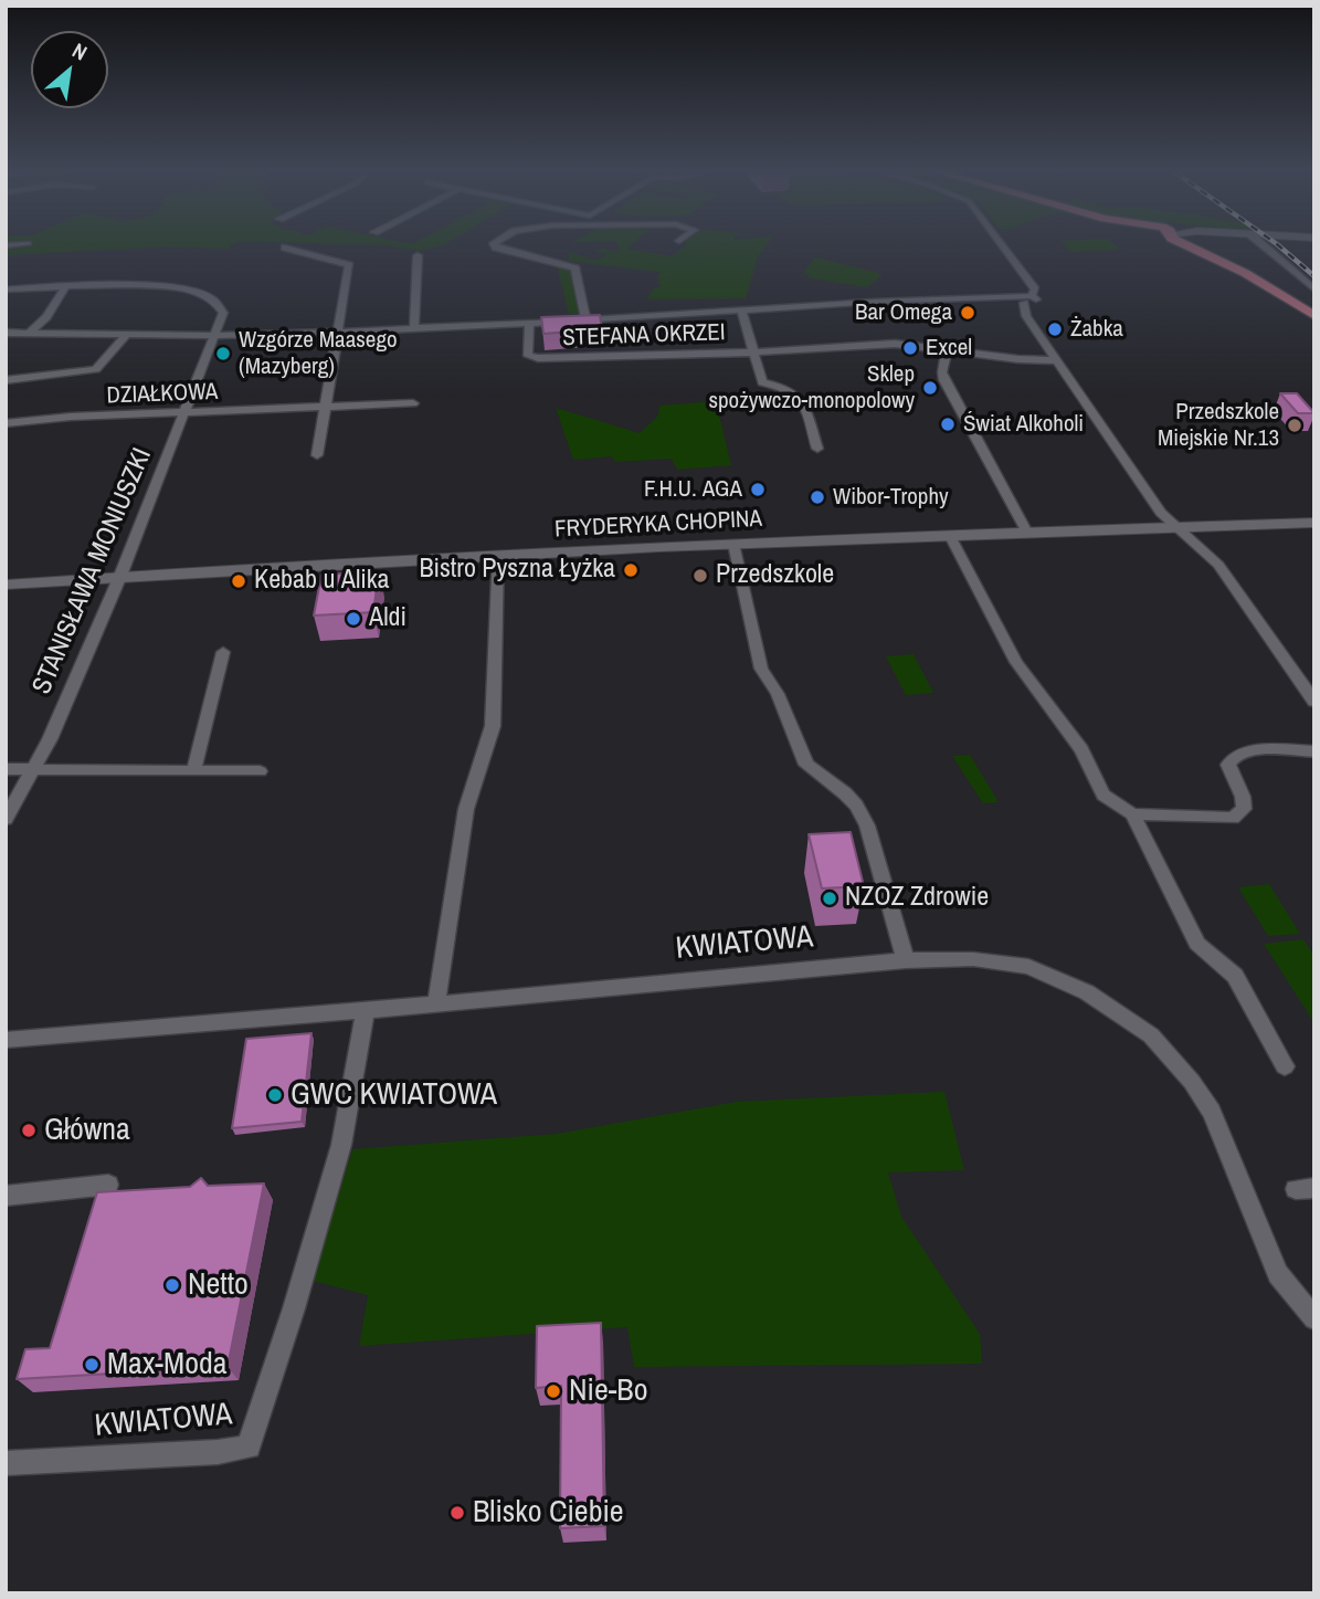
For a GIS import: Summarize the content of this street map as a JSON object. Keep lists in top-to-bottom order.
{
  "streets": {
    "street": [
      "STEFANA OKRZEI",
      "DZIAŁKOWA",
      "FRYDERYKA CHOPINA",
      "STANISŁAWA MONIUSZKI",
      "KWIATOWA"
    ]
  },
  "crossings": [
    ["DZIAŁKOWA", "STANISŁAWA MONIUSZKI"],
    ["FRYDERYKA CHOPINA", "STANISŁAWA MONIUSZKI"]
  ],
  "places": [
    "Bar Omega",
    "Żabka",
    "Excel",
    "Wzgórze Maasego (Mazyberg)",
    "Sklep spożywczo-monopolowy",
    "Świat Alkoholi",
    "Przedszkole Miejskie Nr.13",
    "F.H.U. AGA",
    "Wibor-Trophy",
    "Bistro Pyszna Łyżka",
    "Przedszkole",
    "Kebab u Alika",
    "Aldi",
    "NZOZ Zdrowie",
    "GWC KWIATOWA",
    "Główna",
    "Netto",
    "Max-Moda",
    "Nie-Bo",
    "Blisko Ciebie"
  ],
  "north": "top right"
}
